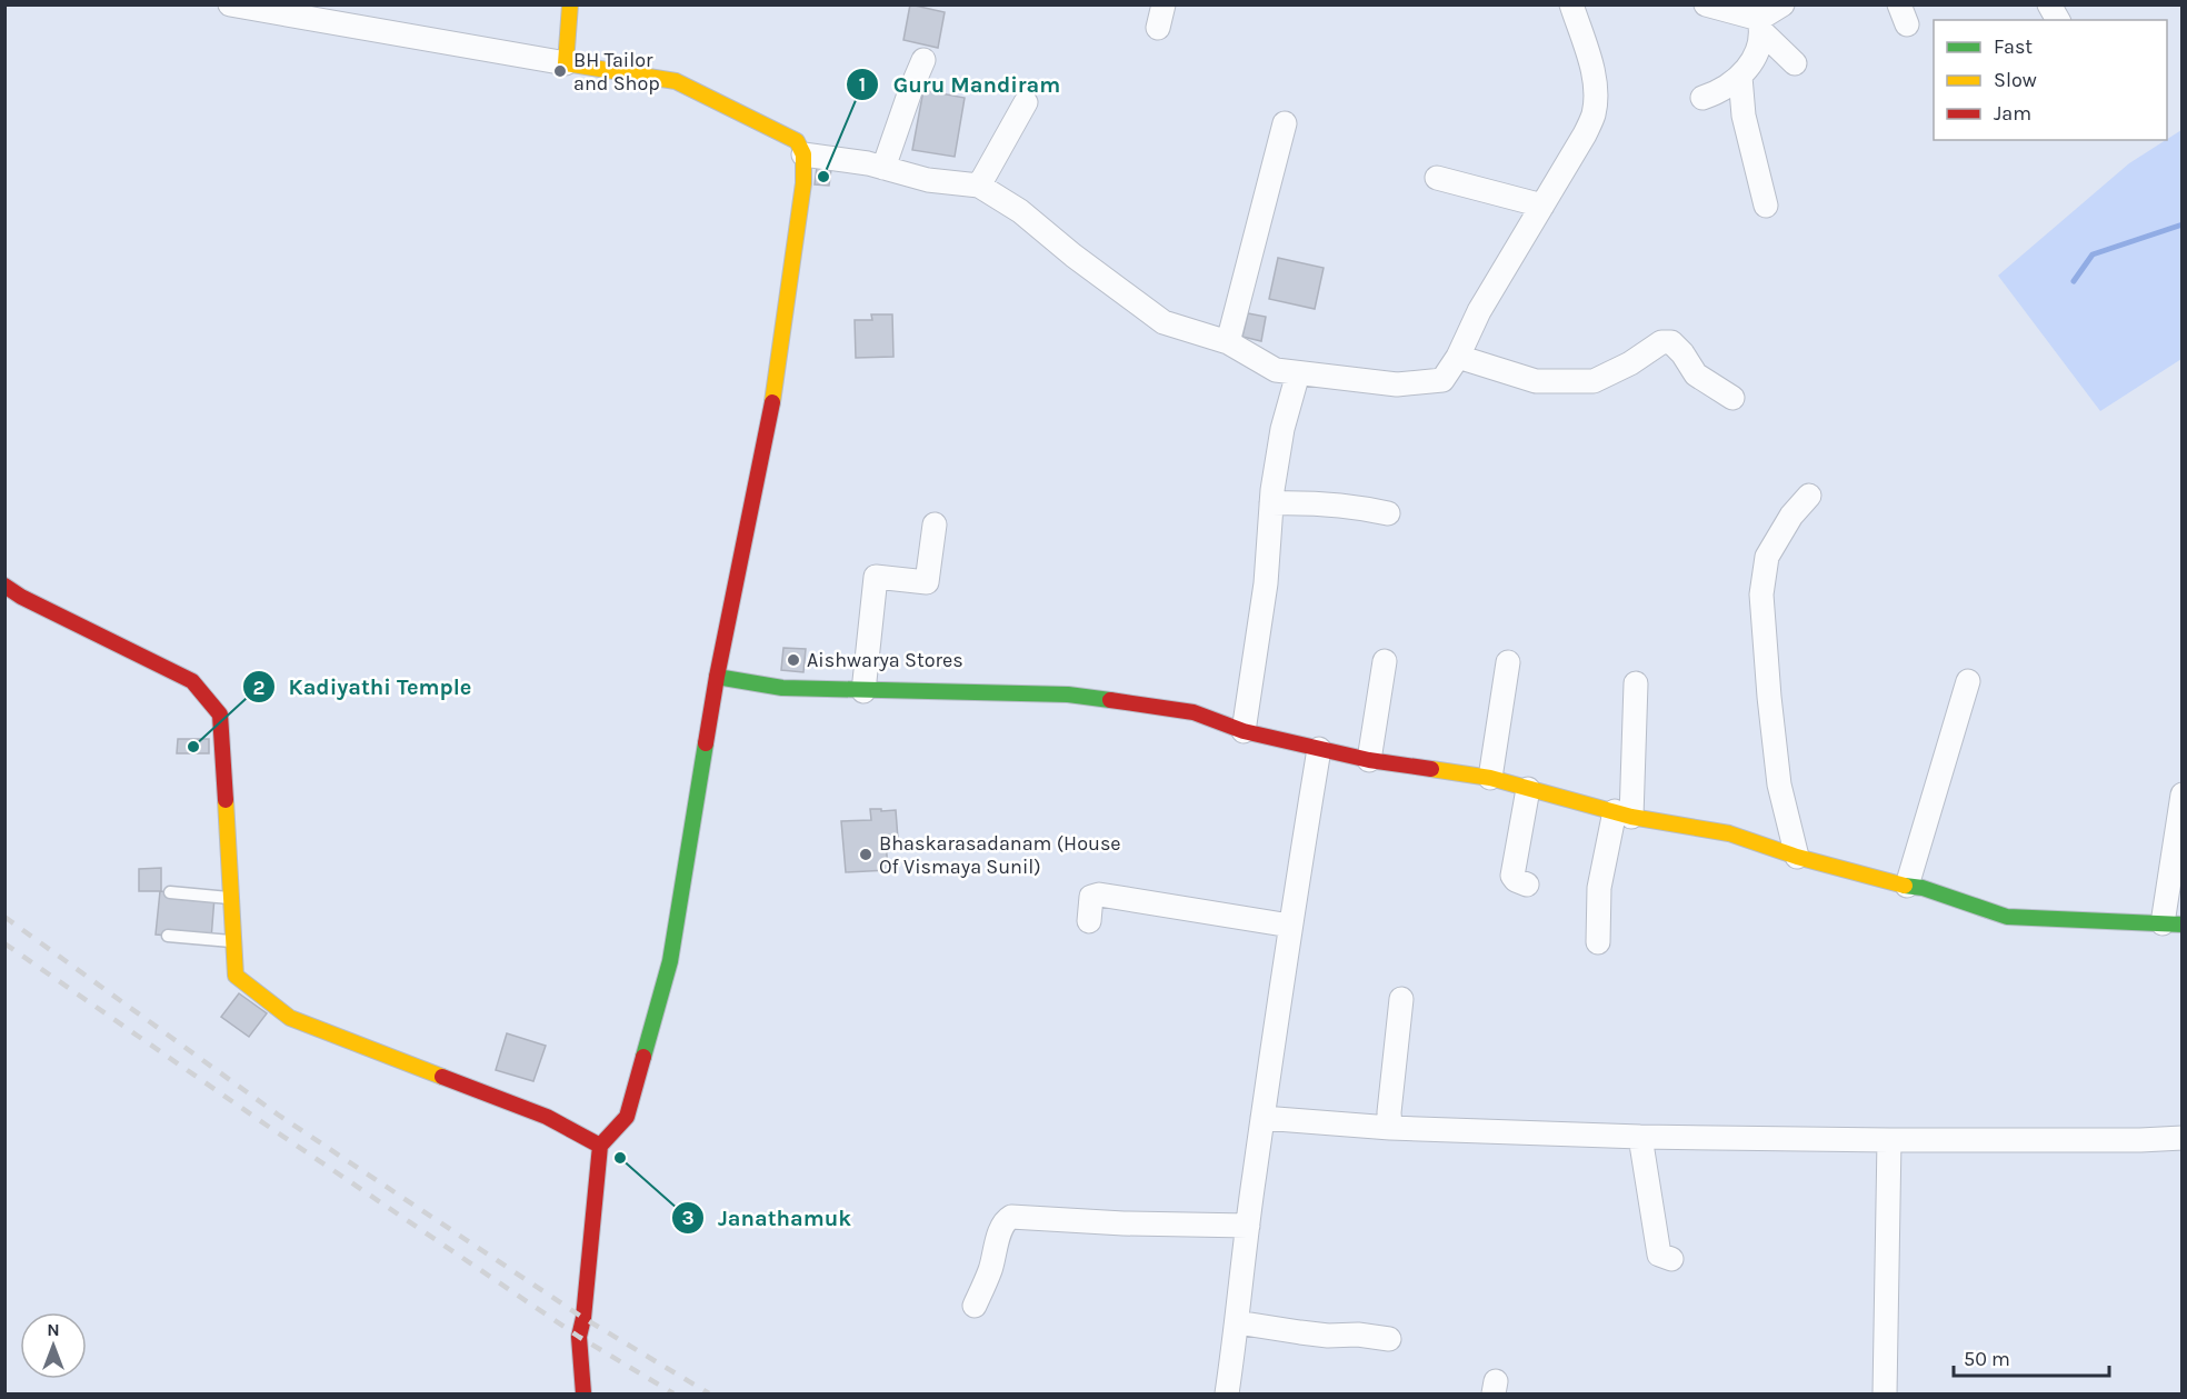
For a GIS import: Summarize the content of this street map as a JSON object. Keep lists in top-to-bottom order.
{
  "places": [
    "BH Tailor and Shop",
    "Guru Mandiram",
    "Aishwarya Stores",
    "Kadiyathi Temple",
    "Bhaskarasadanam (House Of Vismaya Sunil)",
    "Janathamuk"
  ],
  "legend": ["Fast", "Slow", "Jam"],
  "scale_bar": "50 m",
  "north": "top"
}
